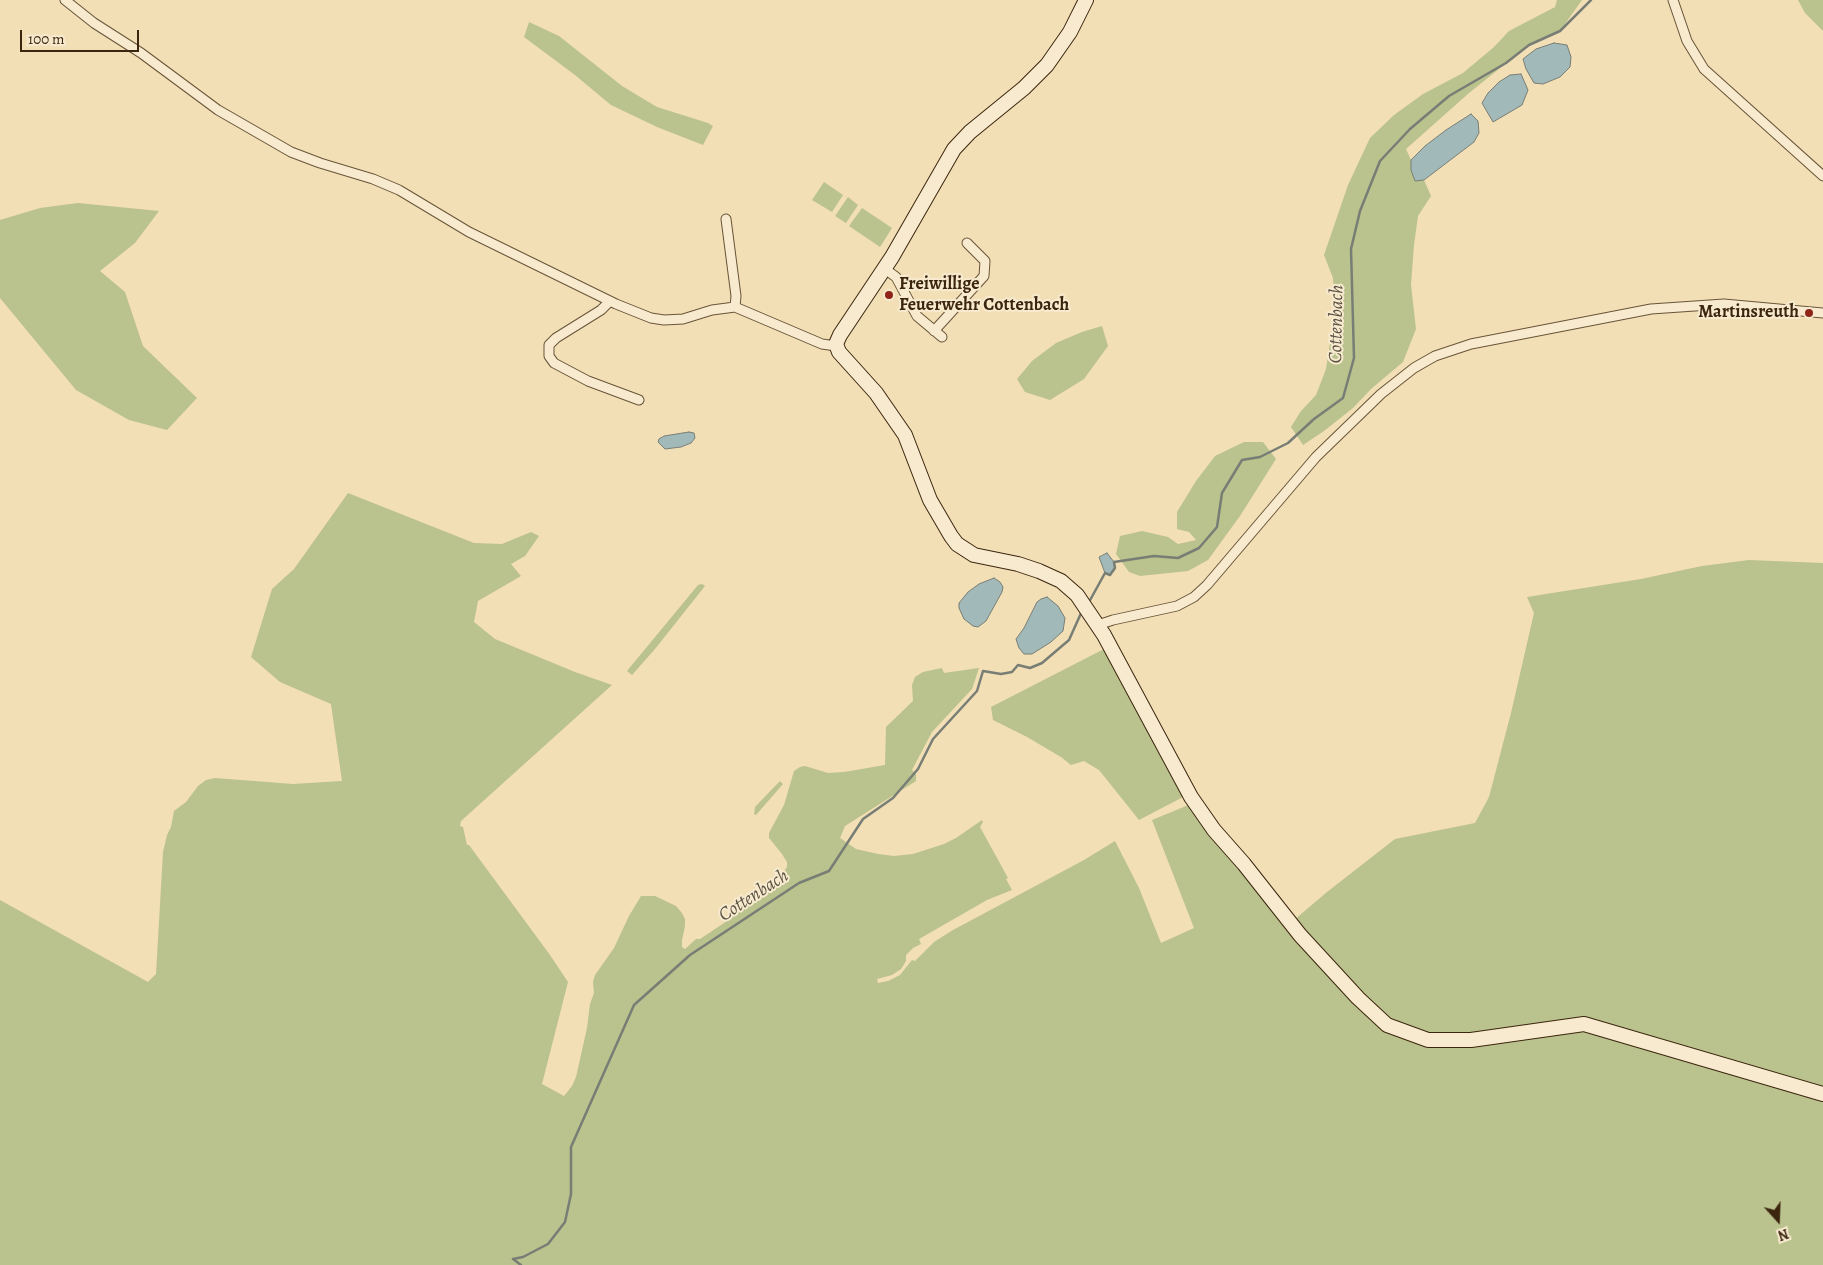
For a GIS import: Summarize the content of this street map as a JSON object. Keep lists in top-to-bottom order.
{
  "water": ["Cottenbach"],
  "places": ["Freiwillige Feuerwehr Cottenbach", "Martinsreuth"],
  "scale_bar": "100 m",
  "north": "bottom"
}
